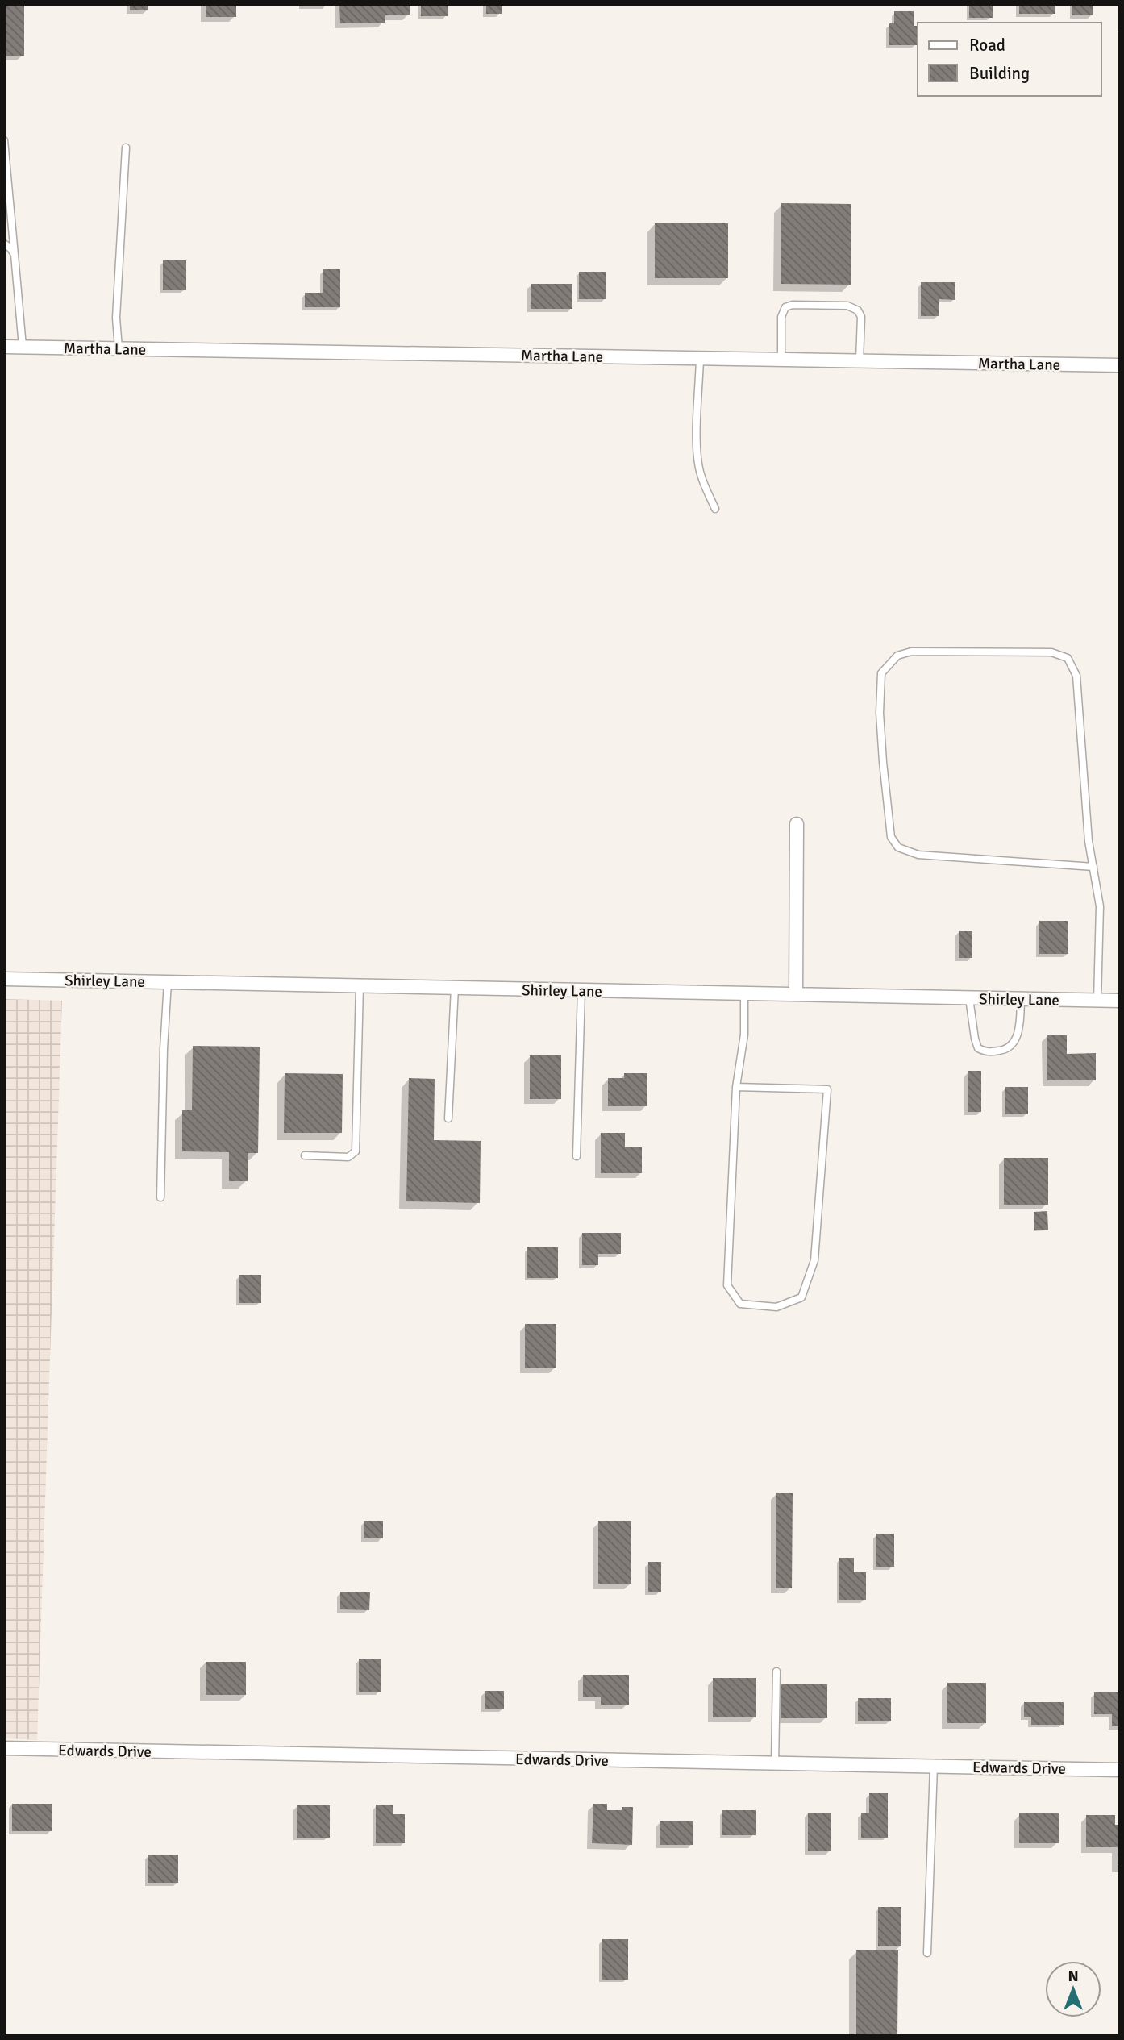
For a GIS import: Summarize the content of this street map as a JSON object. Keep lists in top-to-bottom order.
{
  "streets": {
    "street": ["Martha Lane", "Shirley Lane", "Edwards Drive"]
  },
  "legend": ["Road", "Building"],
  "north": "top"
}
